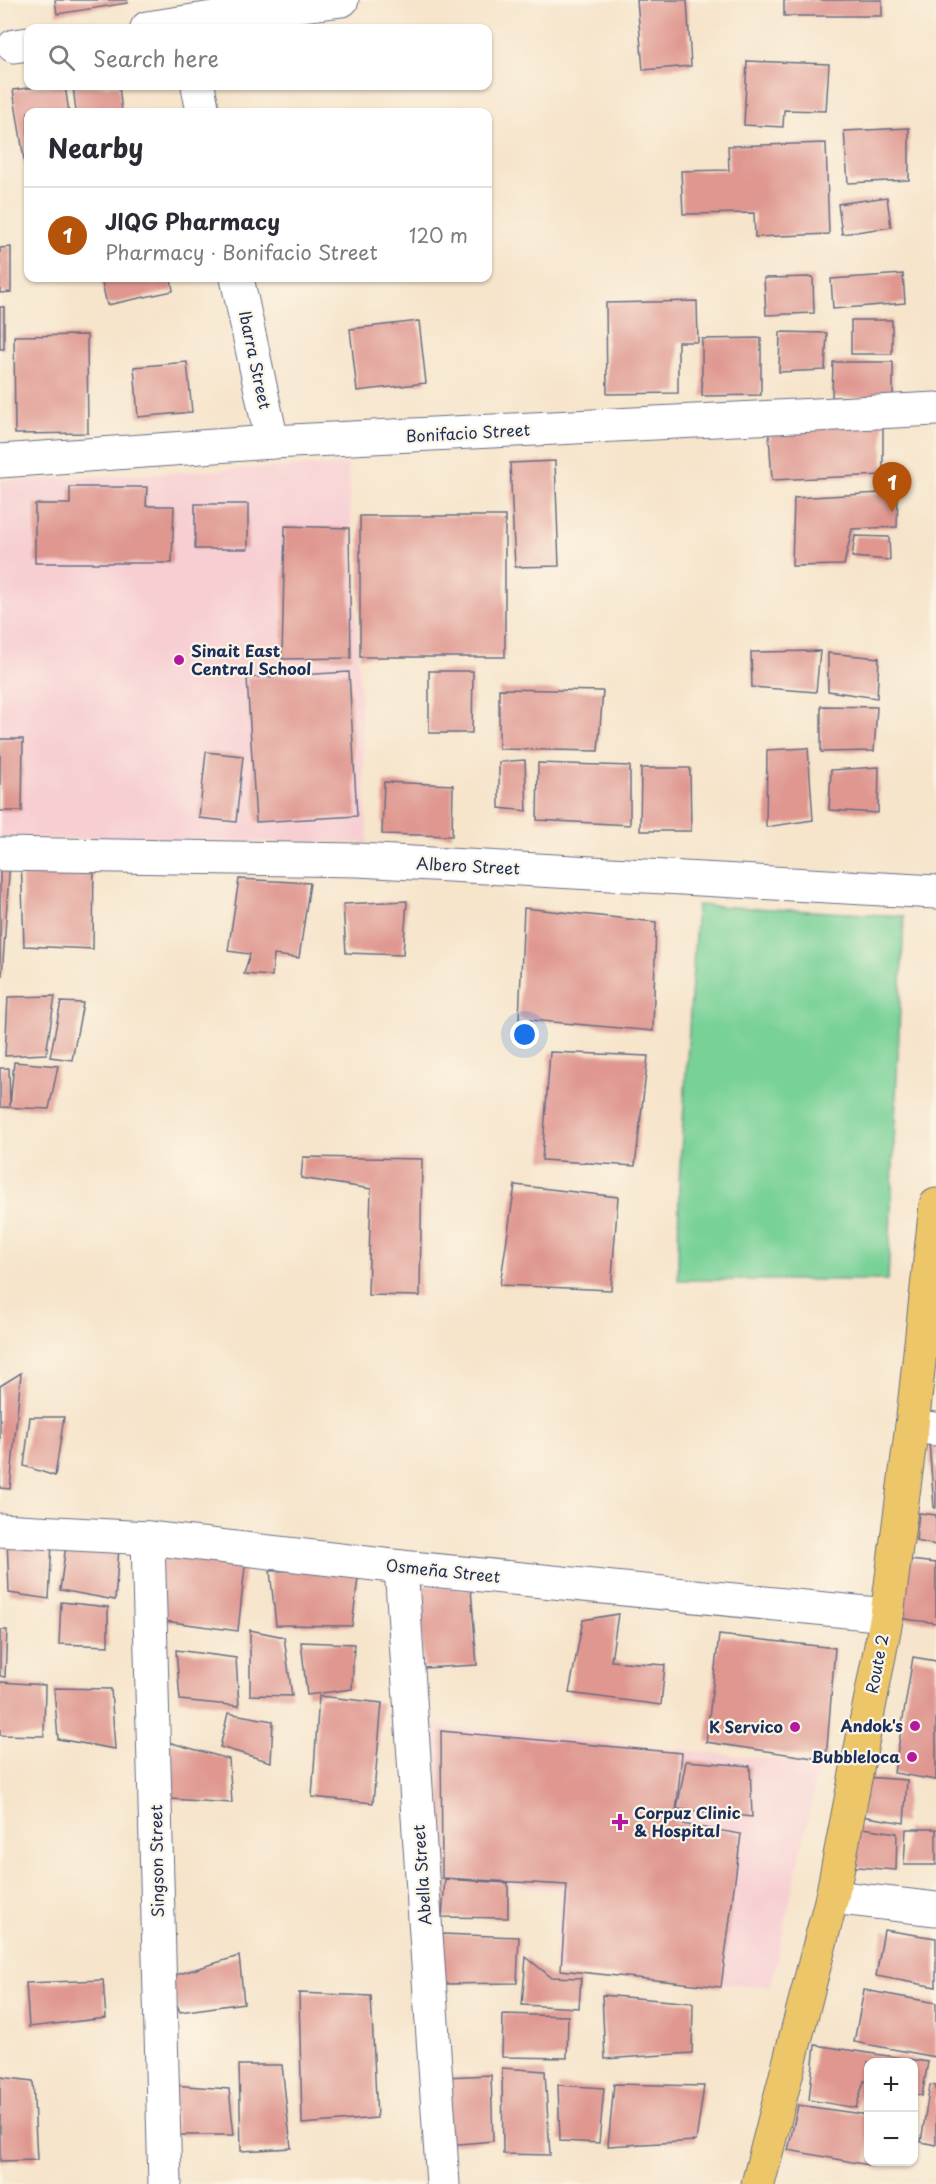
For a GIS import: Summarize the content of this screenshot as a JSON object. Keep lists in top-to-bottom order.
{
  "streets": {
    "highway": ["Route 2"],
    "street": [
      "Ibarra Street",
      "Bonifacio Street",
      "Albero Street",
      "Osmeña Street",
      "Singson Street",
      "Abella Street"
    ]
  },
  "crossings": [
    ["Ibarra Street", "Bonifacio Street"],
    ["Osmeña Street", "Route 2"],
    ["Osmeña Street", "Singson Street"],
    ["Osmeña Street", "Abella Street"]
  ],
  "places": {
    "other": [
      "Sinait East Central School",
      "Andok's",
      "K Servico",
      "Bubbleloca"
    ],
    "health": ["Corpuz Clinic & Hospital"]
  },
  "page": {
    "search": "Search here",
    "heading": "Nearby",
    "list": [
      {
        "mark": "1",
        "name": "JIQG Pharmacy",
        "note": "Pharmacy · Bonifacio Street",
        "value": "120 m"
      }
    ],
    "pins": "1",
    "map_buttons": ["+", "−"]
  }
}
